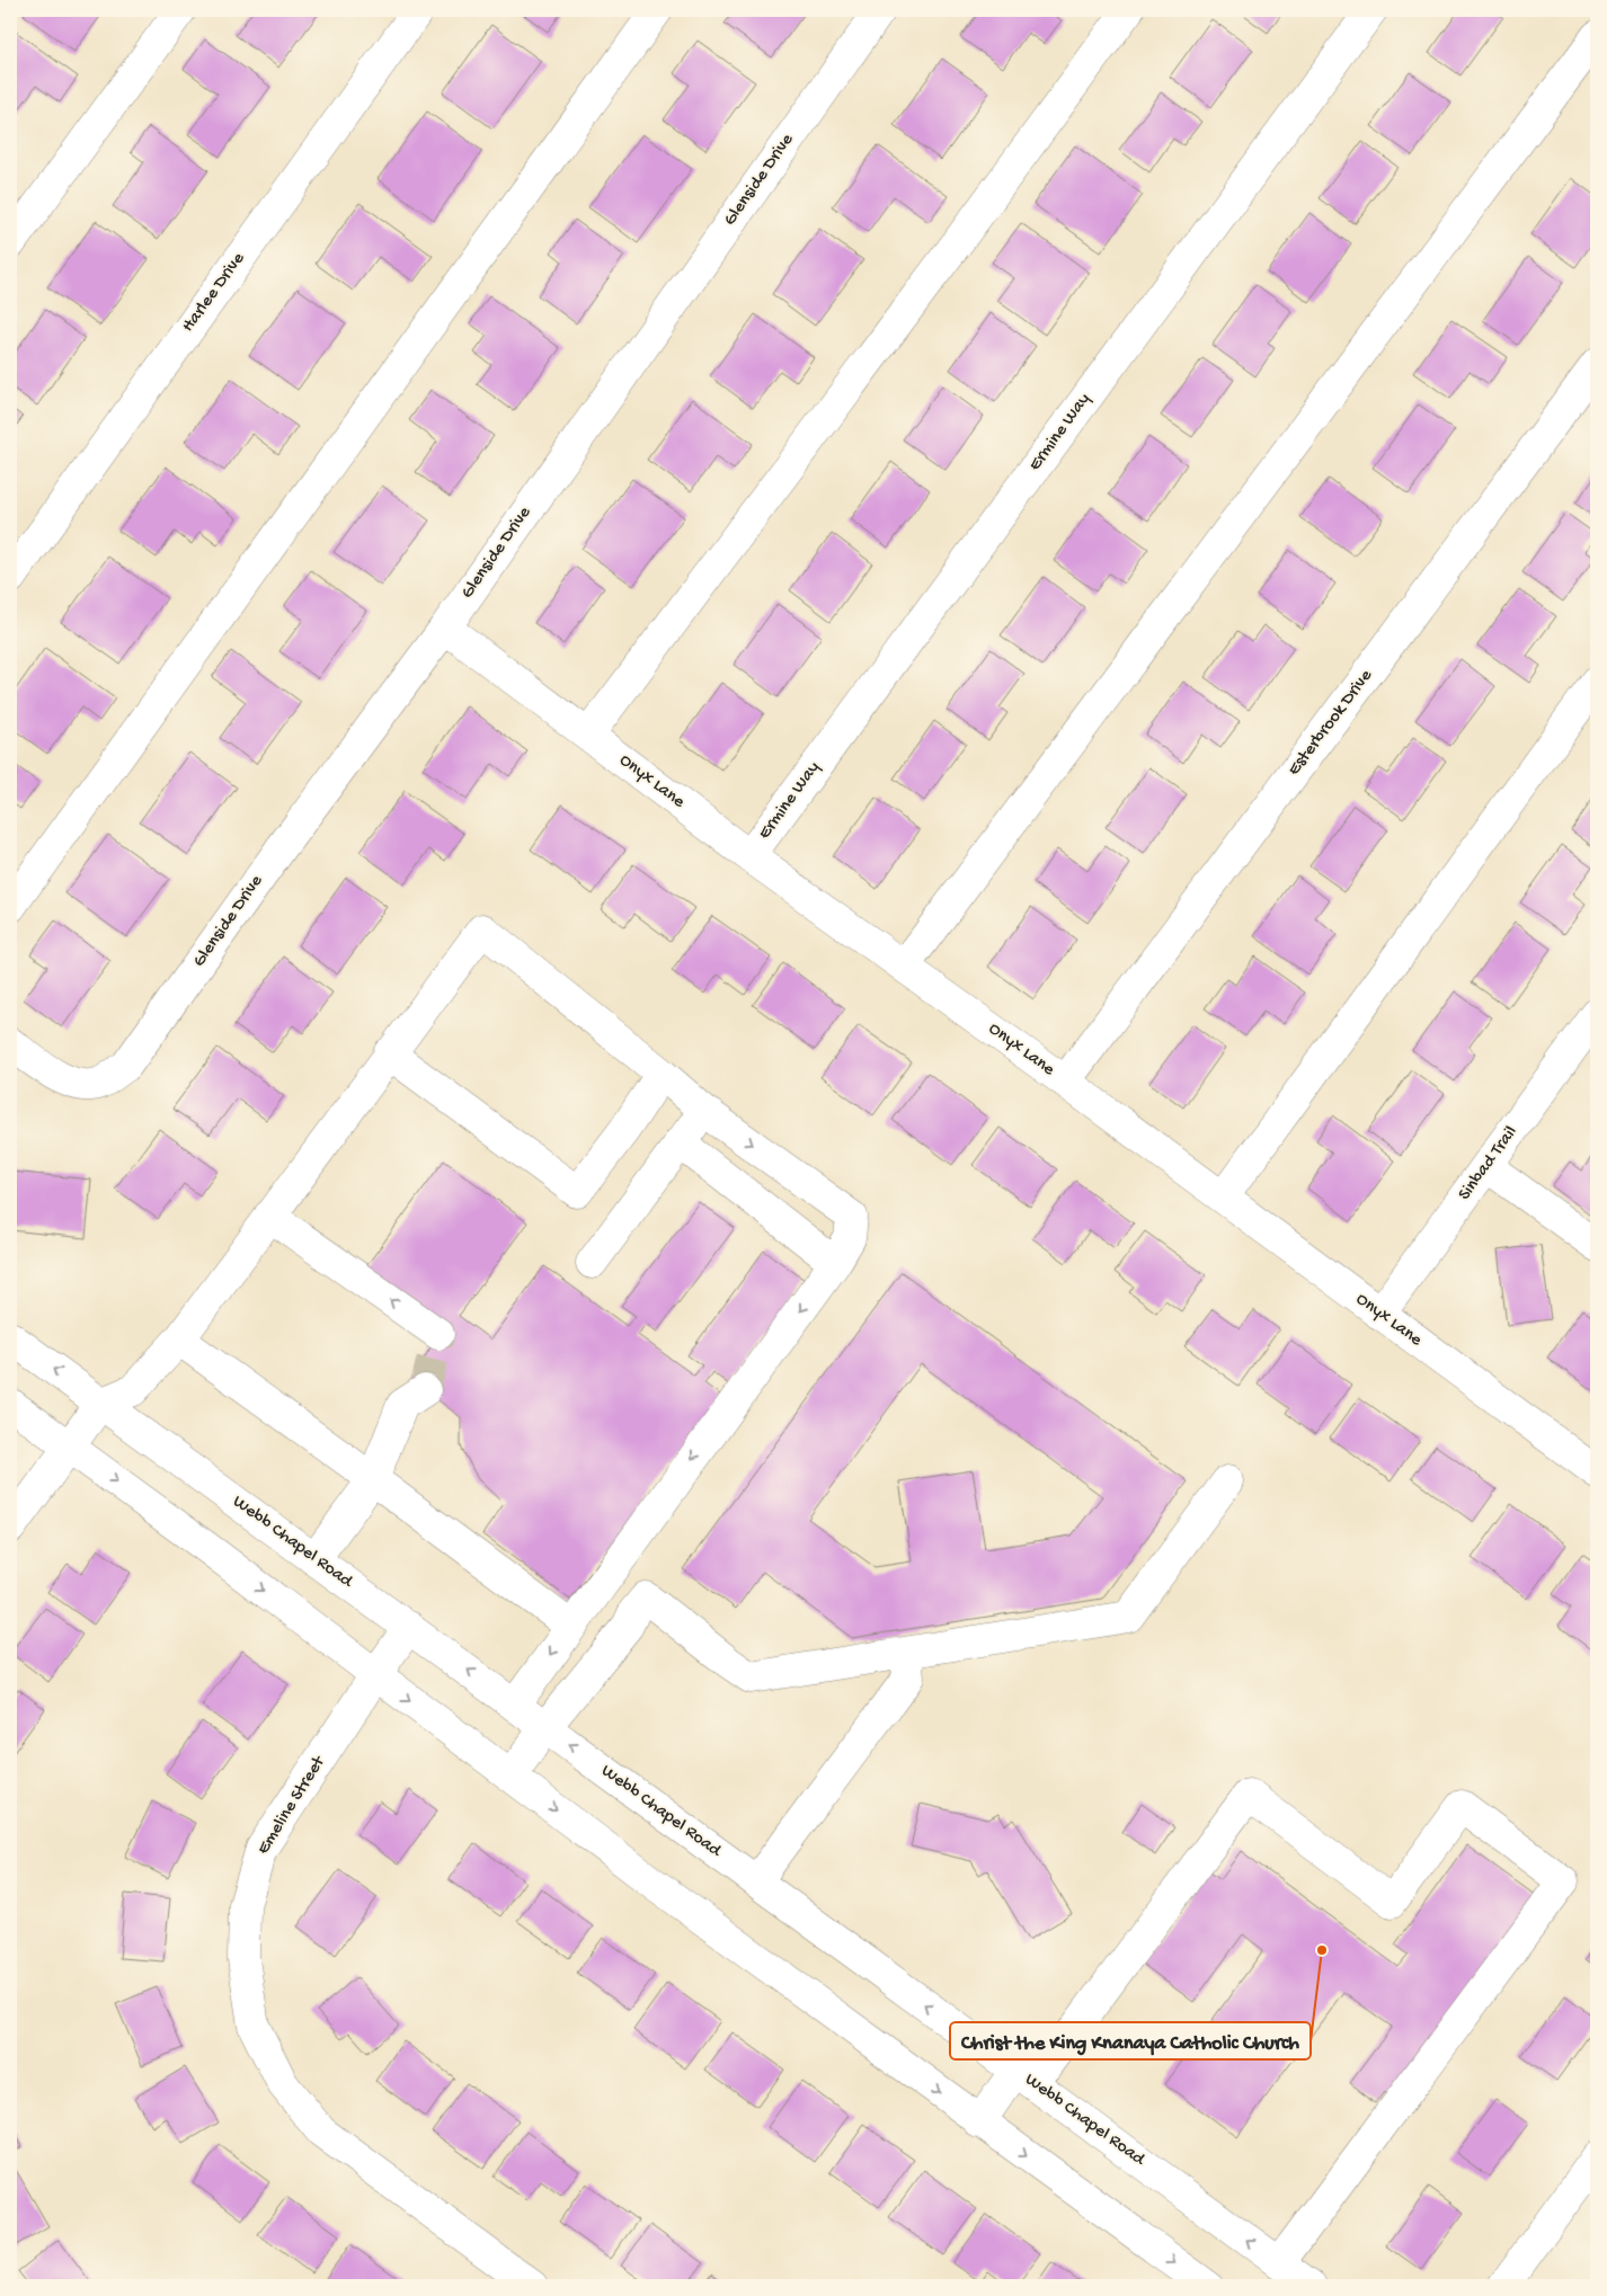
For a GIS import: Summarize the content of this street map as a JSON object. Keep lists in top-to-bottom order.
{
  "streets": {
    "street": [
      "Glenside Drive",
      "Harlee Drive",
      "Ermine Way",
      "Esterbrook Drive",
      "Onyx Lane",
      "Sinbad Trail",
      "Webb Chapel Road",
      "Emeline Street"
    ]
  },
  "crossings": [
    ["Glenside Drive", "Onyx Lane"],
    ["Ermine Way", "Onyx Lane"],
    ["Esterbrook Drive", "Onyx Lane"],
    ["Onyx Lane", "Sinbad Trail"],
    ["Webb Chapel Road", "Emeline Street"]
  ],
  "places": ["Christ the King Knanaya Catholic Church"]
}
